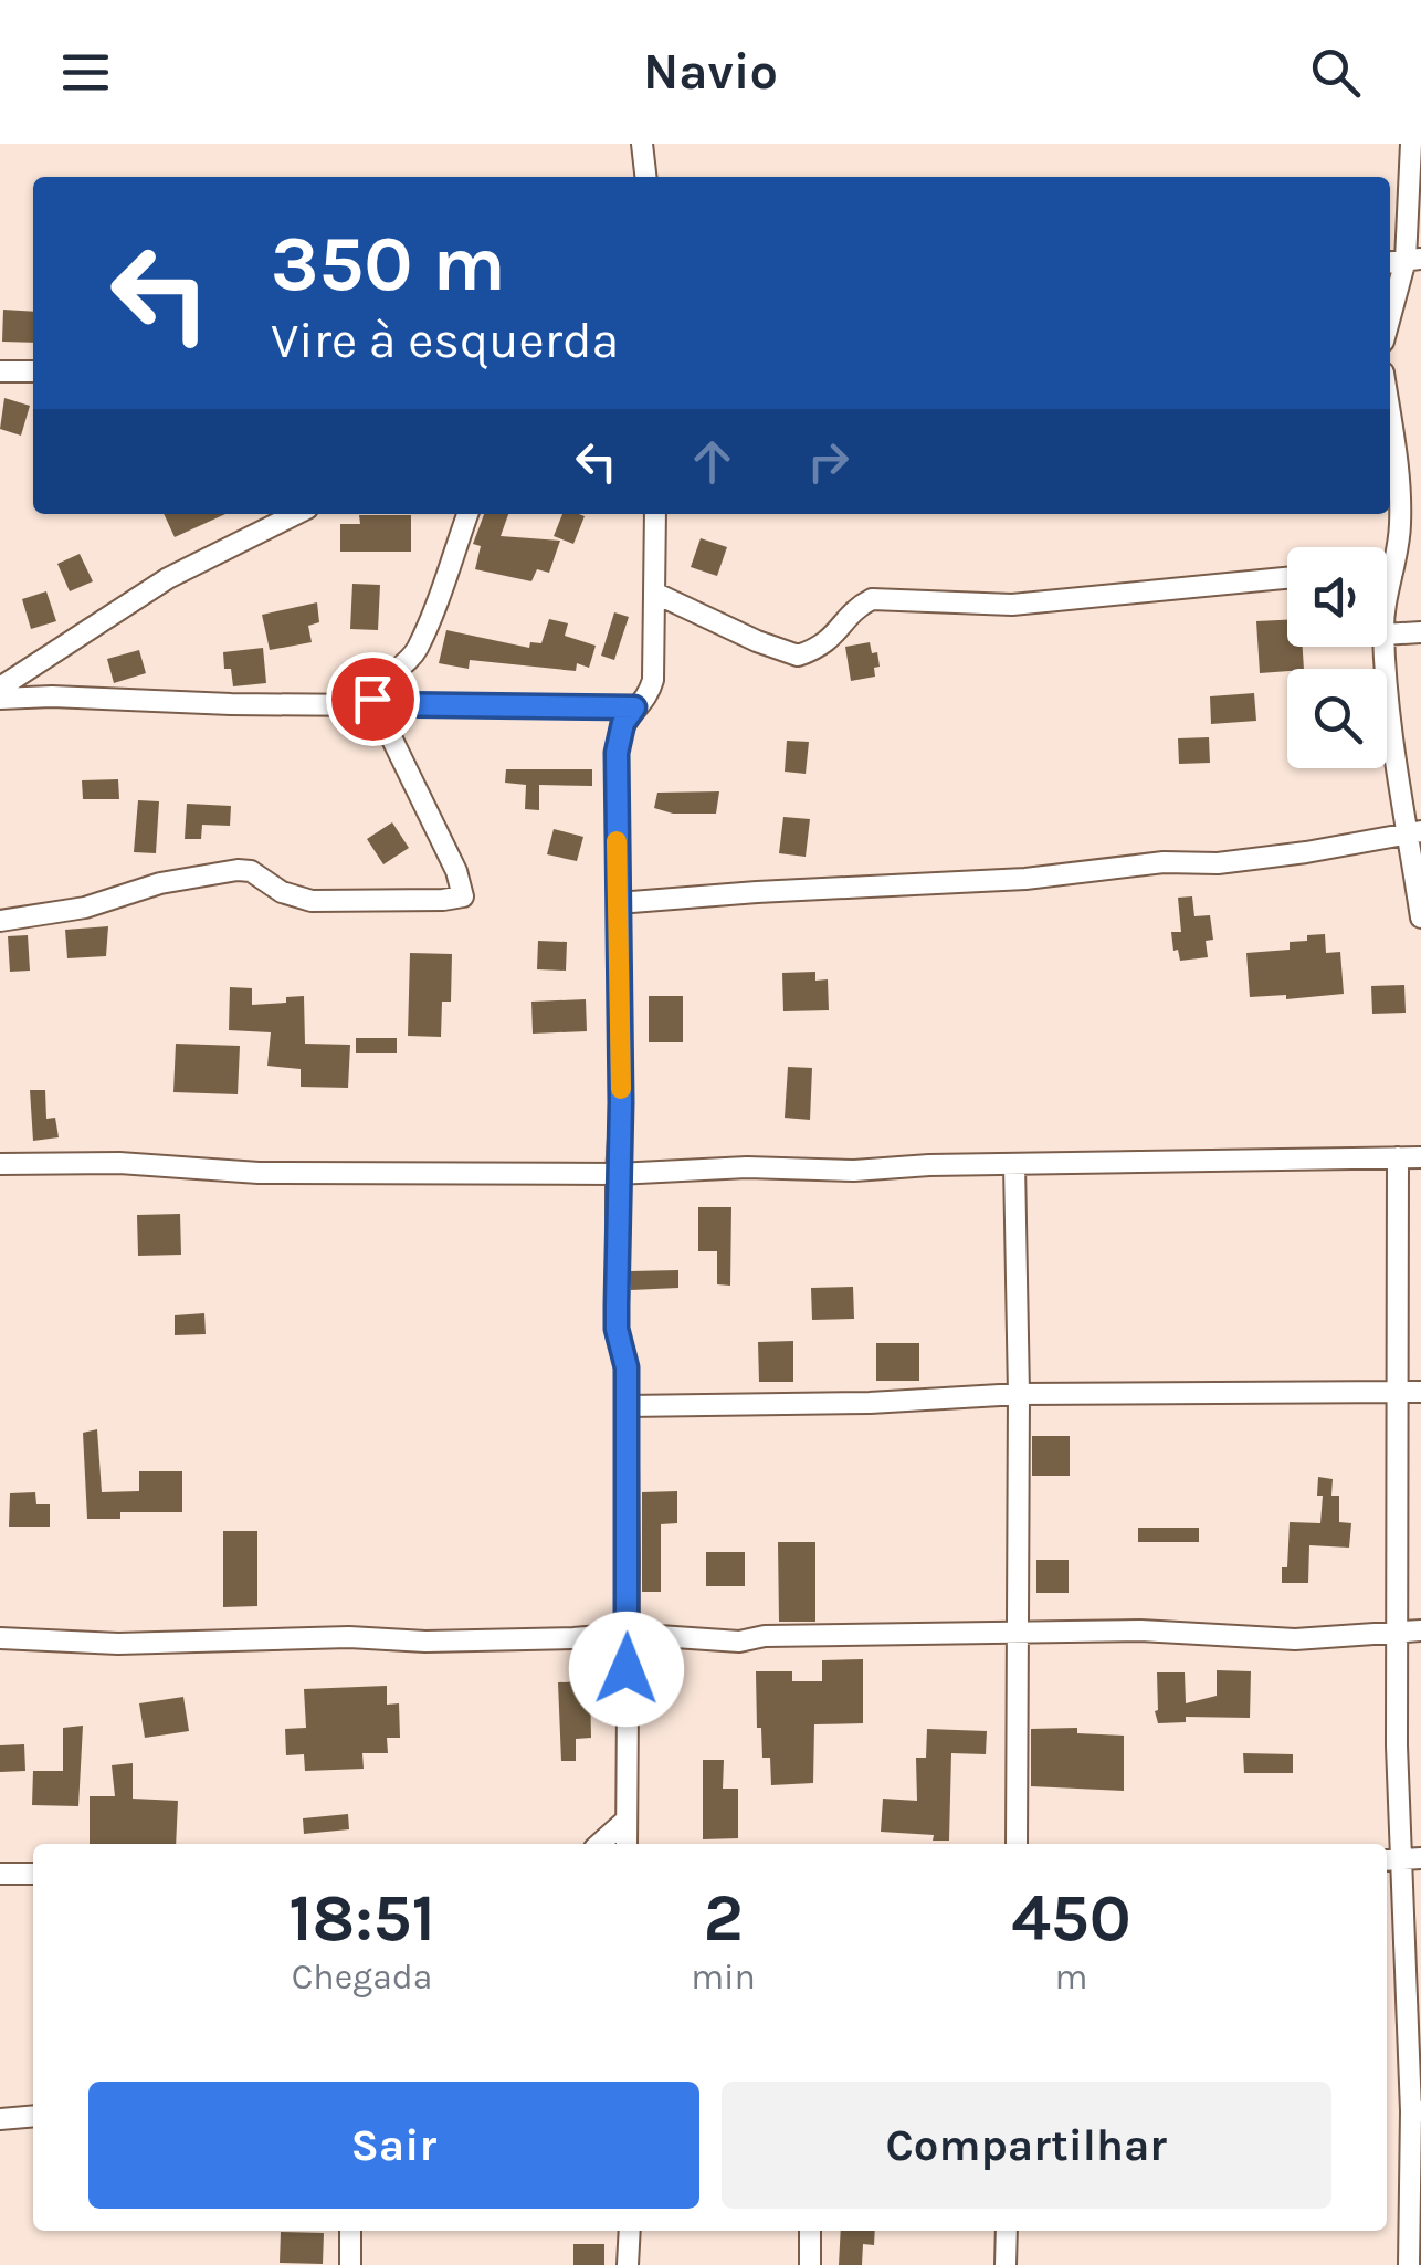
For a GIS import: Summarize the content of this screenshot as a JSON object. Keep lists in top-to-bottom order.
{
  "page": {
    "header": "Navio",
    "turn": ["350 m", "Vire à esquerda"],
    "eta": [
      "18:51",
      "Chegada",
      "2",
      "min",
      "450",
      "m"
    ],
    "buttons": ["Sair", "Compartilhar"]
  }
}
